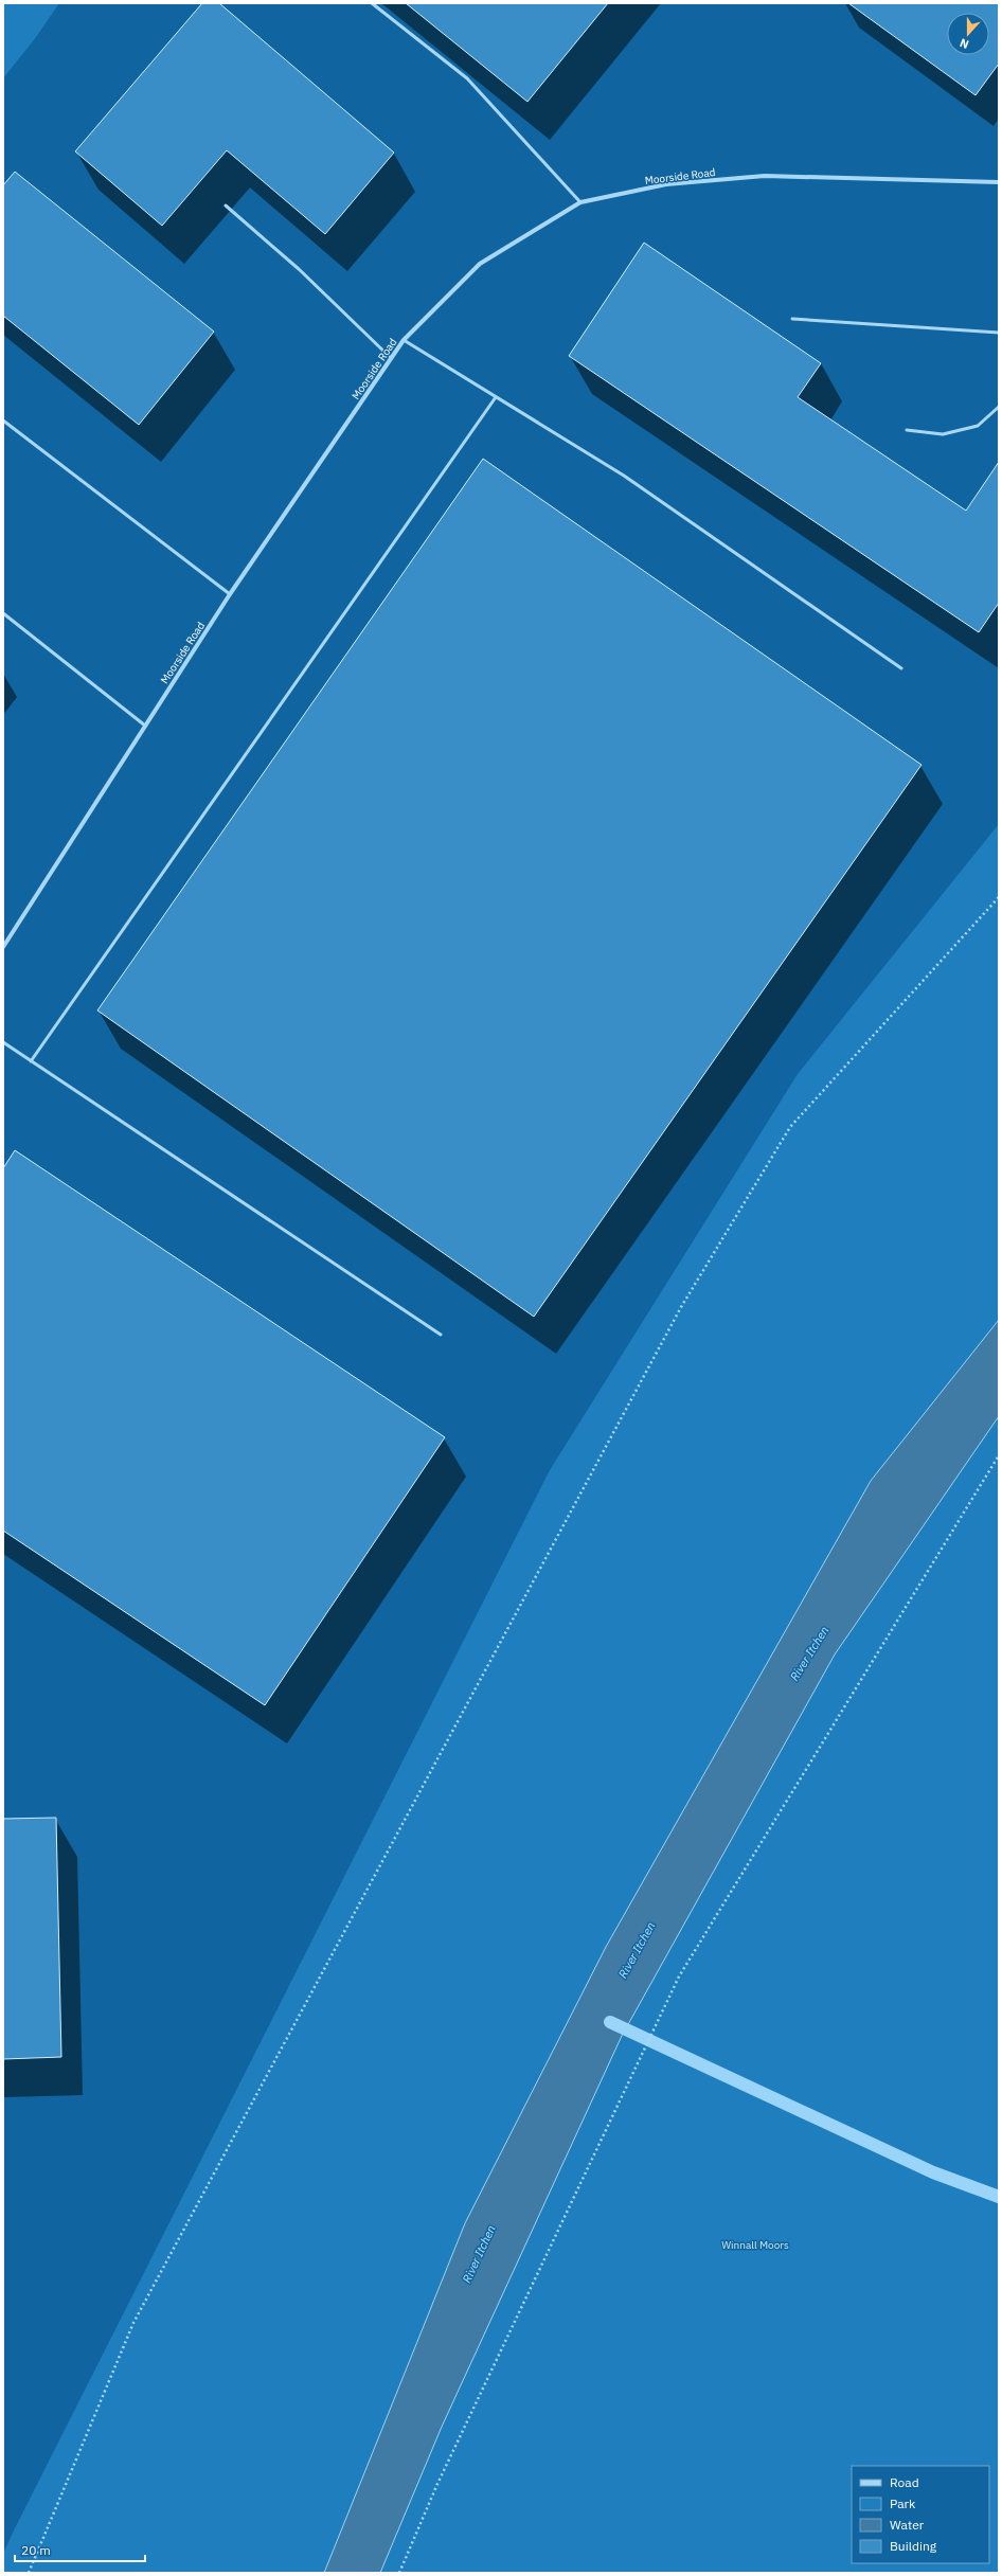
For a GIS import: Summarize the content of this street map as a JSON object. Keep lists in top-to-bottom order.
{
  "streets": {
    "street": ["Moorside Road"]
  },
  "water": ["River Itchen"],
  "parks": ["Winnall Moors"],
  "legend": [
    "Road",
    "Park",
    "Water",
    "Building"
  ],
  "scale_bar": "20 m",
  "north": "bottom"
}
